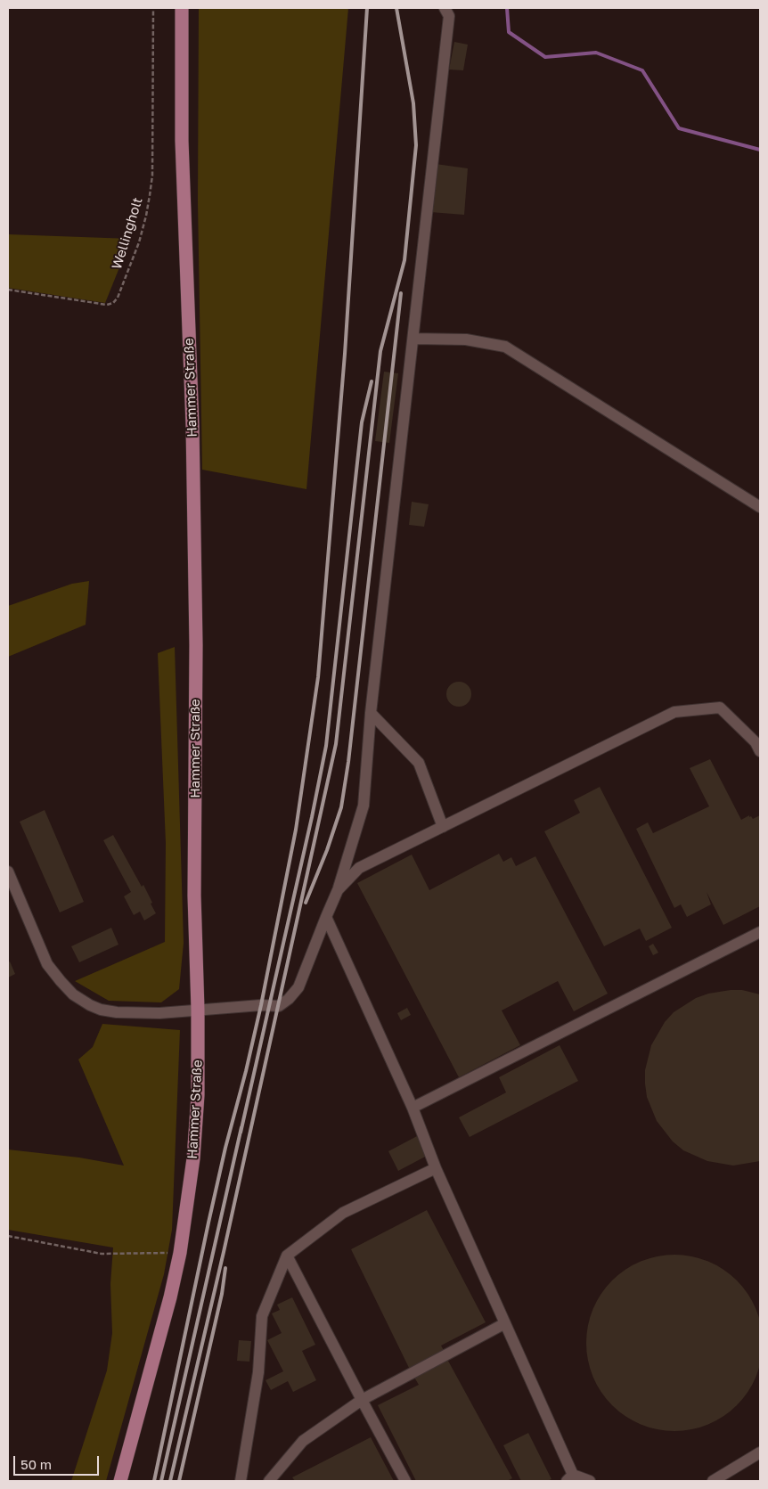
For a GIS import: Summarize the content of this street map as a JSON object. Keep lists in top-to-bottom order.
{
  "streets": {
    "main road": ["Hammer Straße"],
    "path": ["Wellingholt"]
  },
  "scale_bar": "50 m"
}
